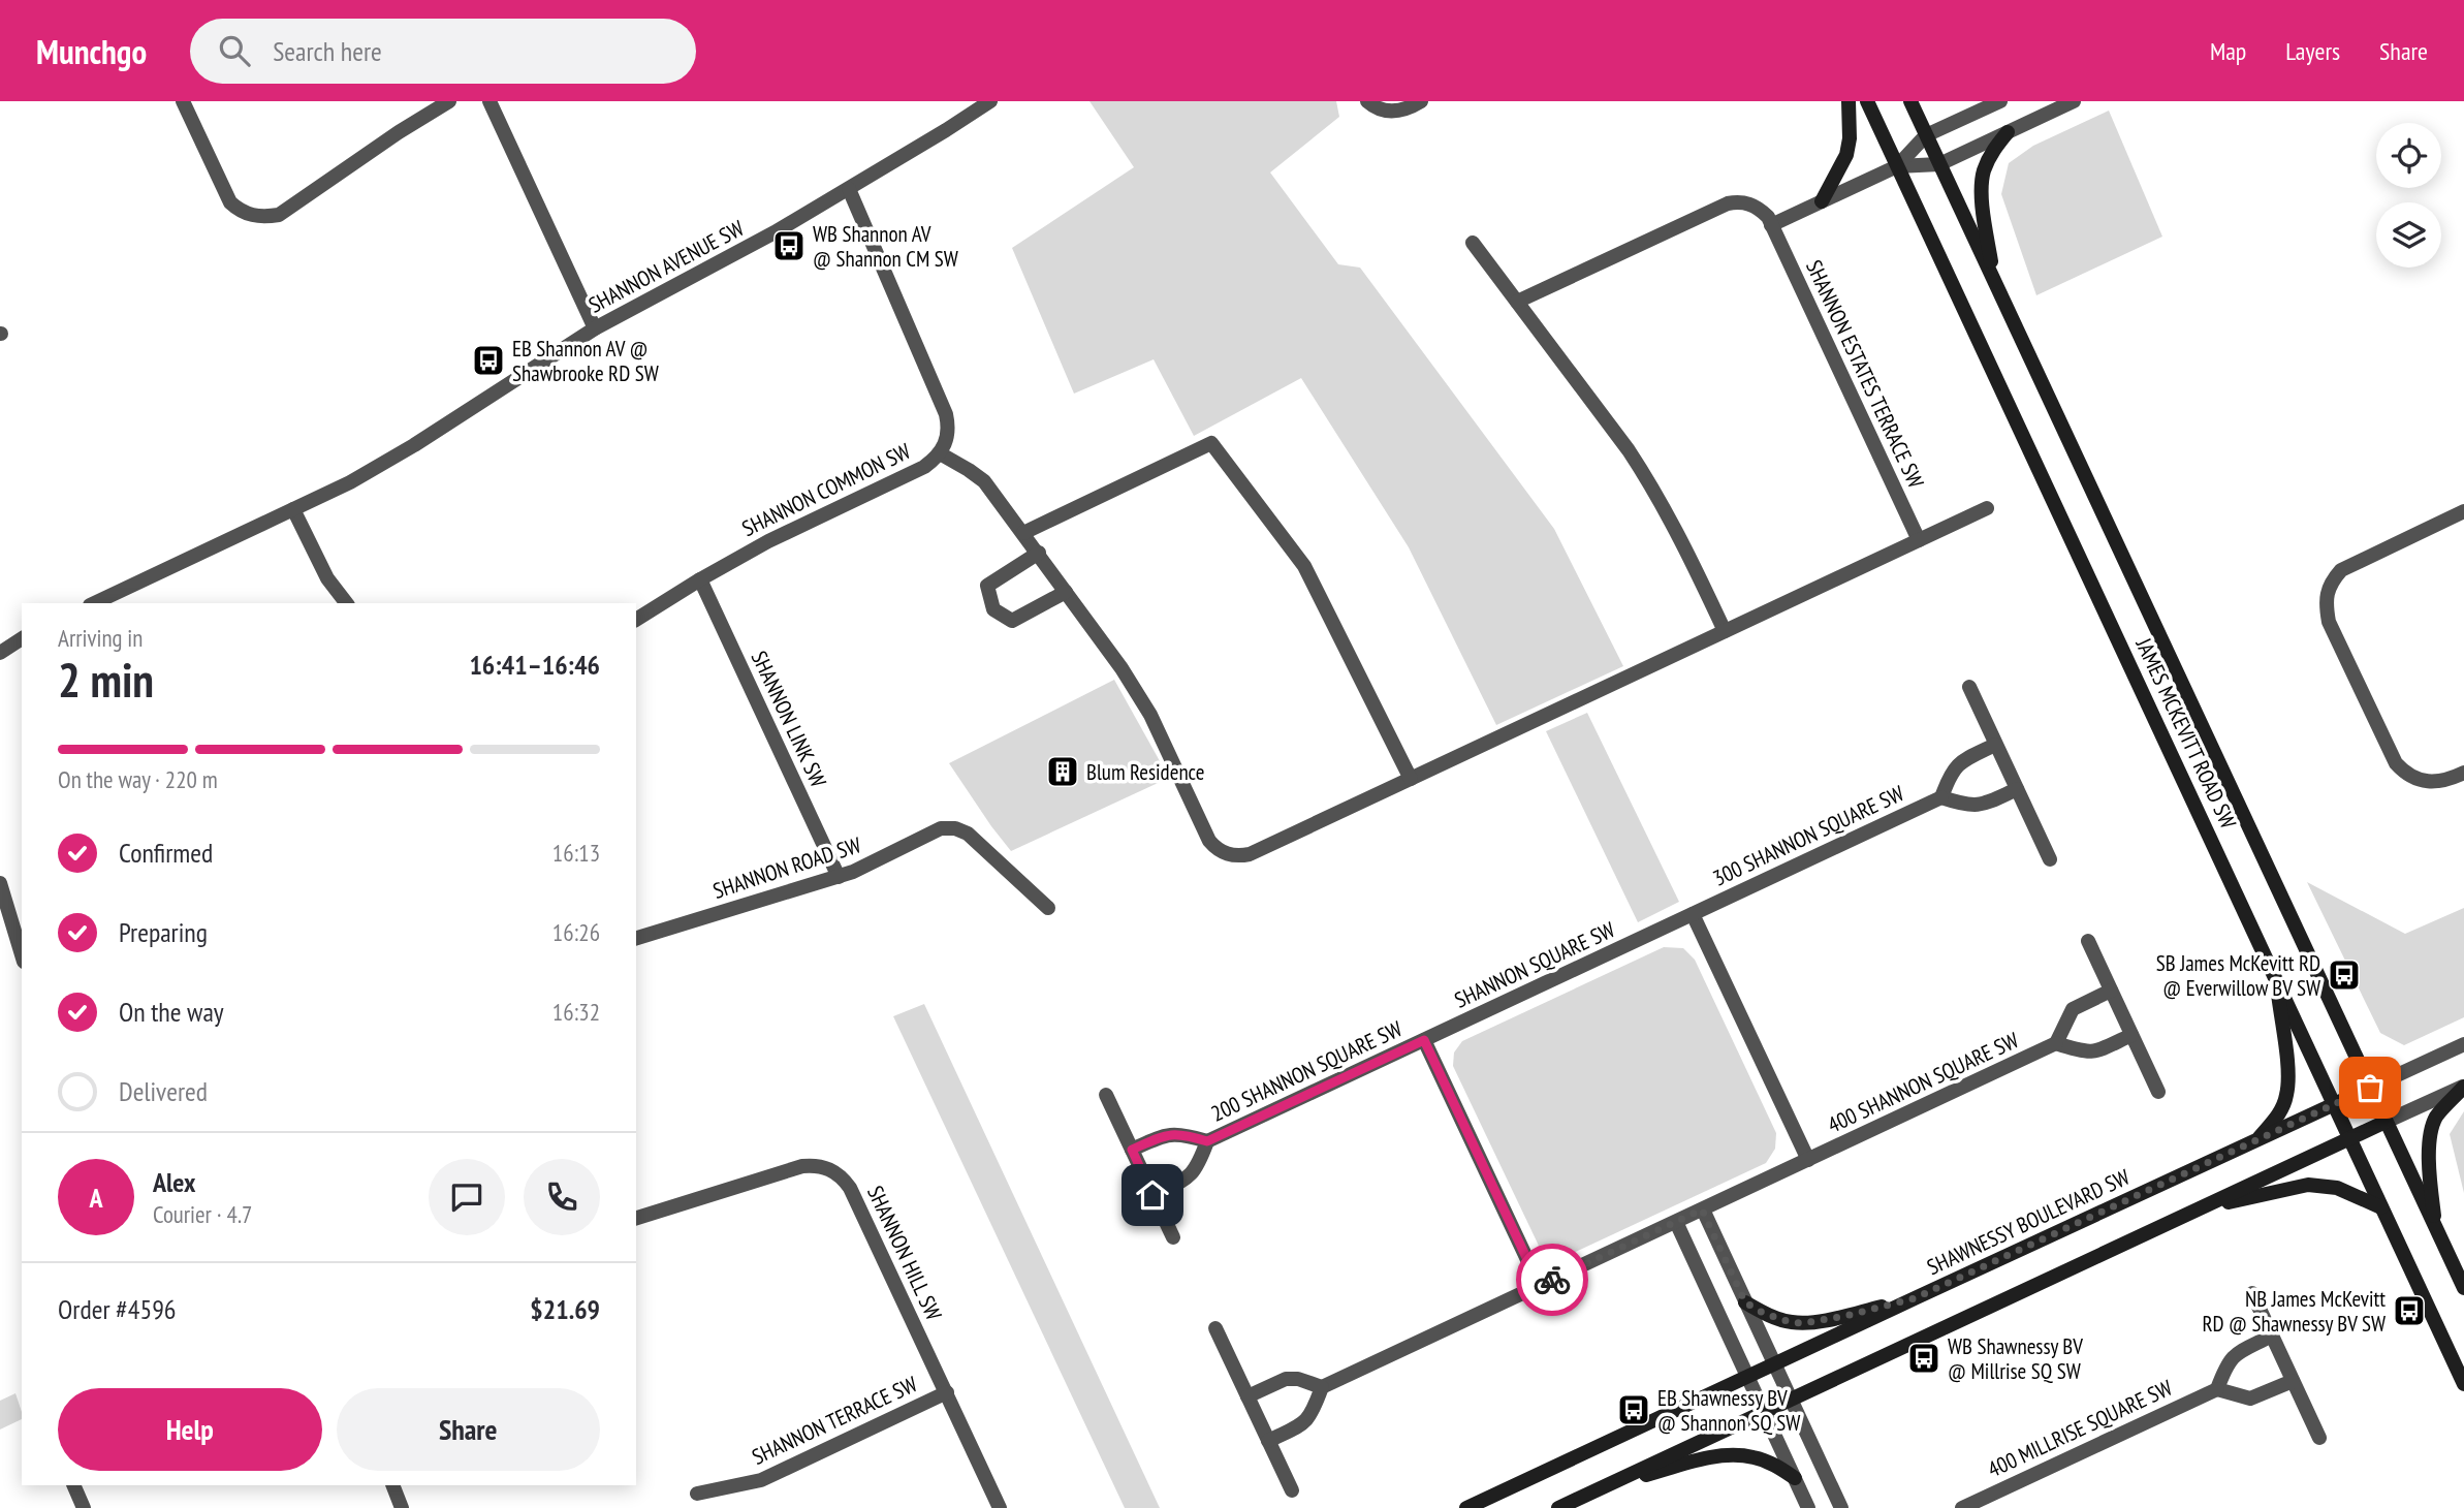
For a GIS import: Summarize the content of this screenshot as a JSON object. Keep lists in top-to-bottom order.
{
  "streets": {
    "main road": ["JAMES MCKEVITT ROAD SW", "SHAWNESSY BOULEVARD SW"],
    "street": [
      "SHANNON AVENUE SW",
      "SHANNON ESTATES TERRACE SW",
      "SHANNON COMMON SW",
      "SHANNON LINK SW",
      "300 SHANNON SQUARE SW",
      "SHANNON ROAD SW",
      "SHANNON SQUARE SW",
      "200 SHANNON SQUARE SW",
      "400 SHANNON SQUARE SW",
      "SHANNON HILL SW",
      "SHANNON TERRACE SW",
      "400 MILLRISE SQUARE SW"
    ]
  },
  "crossings": [
    ["SHANNON AVENUE SW", "SHANNON COMMON SW"],
    ["SHANNON COMMON SW", "SHANNON LINK SW"],
    ["SHANNON LINK SW", "SHANNON ROAD SW"],
    ["JAMES MCKEVITT ROAD SW", "SHAWNESSY BOULEVARD SW"],
    ["300 SHANNON SQUARE SW", "SHANNON SQUARE SW"],
    ["SHANNON SQUARE SW", "200 SHANNON SQUARE SW"],
    ["SHANNON HILL SW", "SHANNON TERRACE SW"]
  ],
  "places": {
    "bus stop": [
      "WB Shannon AV @ Shannon CM SW",
      "EB Shannon AV @ Shawbrooke RD SW",
      "SB James McKevitt RD @ Everwillow BV SW",
      "NB James McKevitt RD @ Shawnessy BV SW",
      "WB Shawnessy BV @ Millrise SQ SW",
      "EB Shawnessy BV @ Shannon SQ SW"
    ],
    "building": ["Blum Residence"]
  },
  "page": {
    "header": "Munchgo",
    "search": "Search here",
    "nav": ["Map", "Layers", "Share"],
    "heading": ["2 min", "Arriving in", "16:41–16:46"],
    "panel": [
      "Alex",
      "Courier · 4.7",
      "Order #4596",
      "$21.69"
    ],
    "bar": "On the way · 220 m",
    "list": [
      ["Confirmed", "16:13"],
      ["Preparing", "16:26"],
      ["On the way", "16:32"],
      "Delivered"
    ],
    "round": "A",
    "buttons": ["Help", "Share"]
  }
}
